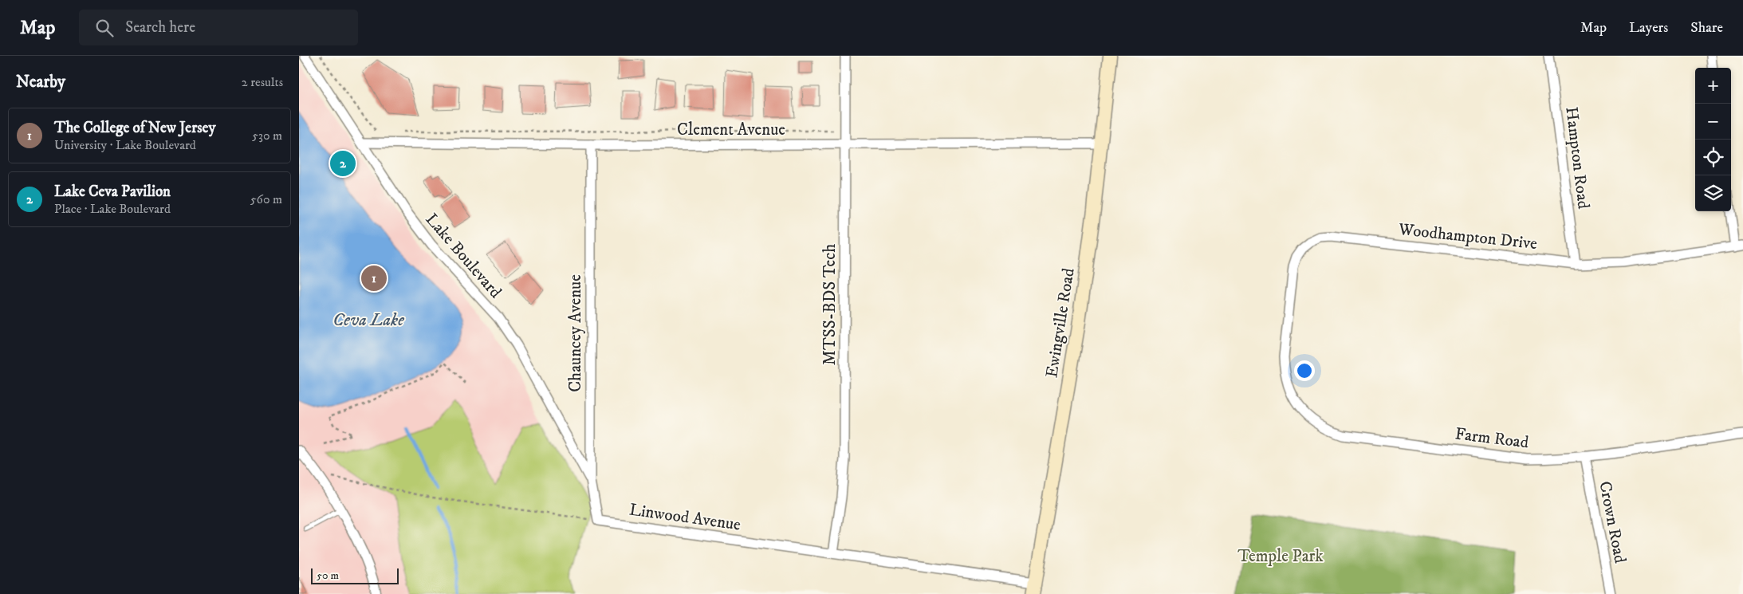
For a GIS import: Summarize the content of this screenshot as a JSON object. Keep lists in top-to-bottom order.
{
  "streets": {
    "main road": ["Ewingville Road"],
    "street": [
      "Clement Avenue",
      "Hampton Road",
      "Woodhampton Drive",
      "Lake Boulevard",
      "MTSS-BDS Tech",
      "Chauncey Avenue",
      "Farm Road",
      "Linwood Avenue",
      "Crown Road"
    ]
  },
  "crossings": [
    ["Clement Avenue", "Lake Boulevard"],
    ["Clement Avenue", "MTSS-BDS Tech"],
    ["Clement Avenue", "Ewingville Road"],
    ["Clement Avenue", "Chauncey Avenue"],
    ["Hampton Road", "Woodhampton Drive"],
    ["Woodhampton Drive", "Farm Road"],
    ["Lake Boulevard", "Chauncey Avenue"],
    ["MTSS-BDS Tech", "Linwood Avenue"],
    ["Ewingville Road", "Linwood Avenue"],
    ["Chauncey Avenue", "Linwood Avenue"],
    ["Farm Road", "Crown Road"]
  ],
  "water": ["Ceva Lake"],
  "parks": ["Temple Park"],
  "scale_bar": "50 m",
  "page": {
    "header": "Map",
    "search": "Search here",
    "nav": ["Map", "Layers", "Share"],
    "heading": ["Nearby", "2 results"],
    "map_buttons": ["+", "−"],
    "list": [
      {
        "mark": "1",
        "name": "The College of New Jersey",
        "note": "University · Lake Boulevard",
        "value": "530 m"
      },
      {
        "mark": "2",
        "name": "Lake Ceva Pavilion",
        "note": "Place · Lake Boulevard",
        "value": "560 m"
      }
    ],
    "pins": ["2", "1"],
    "scale": "50 m"
  }
}
